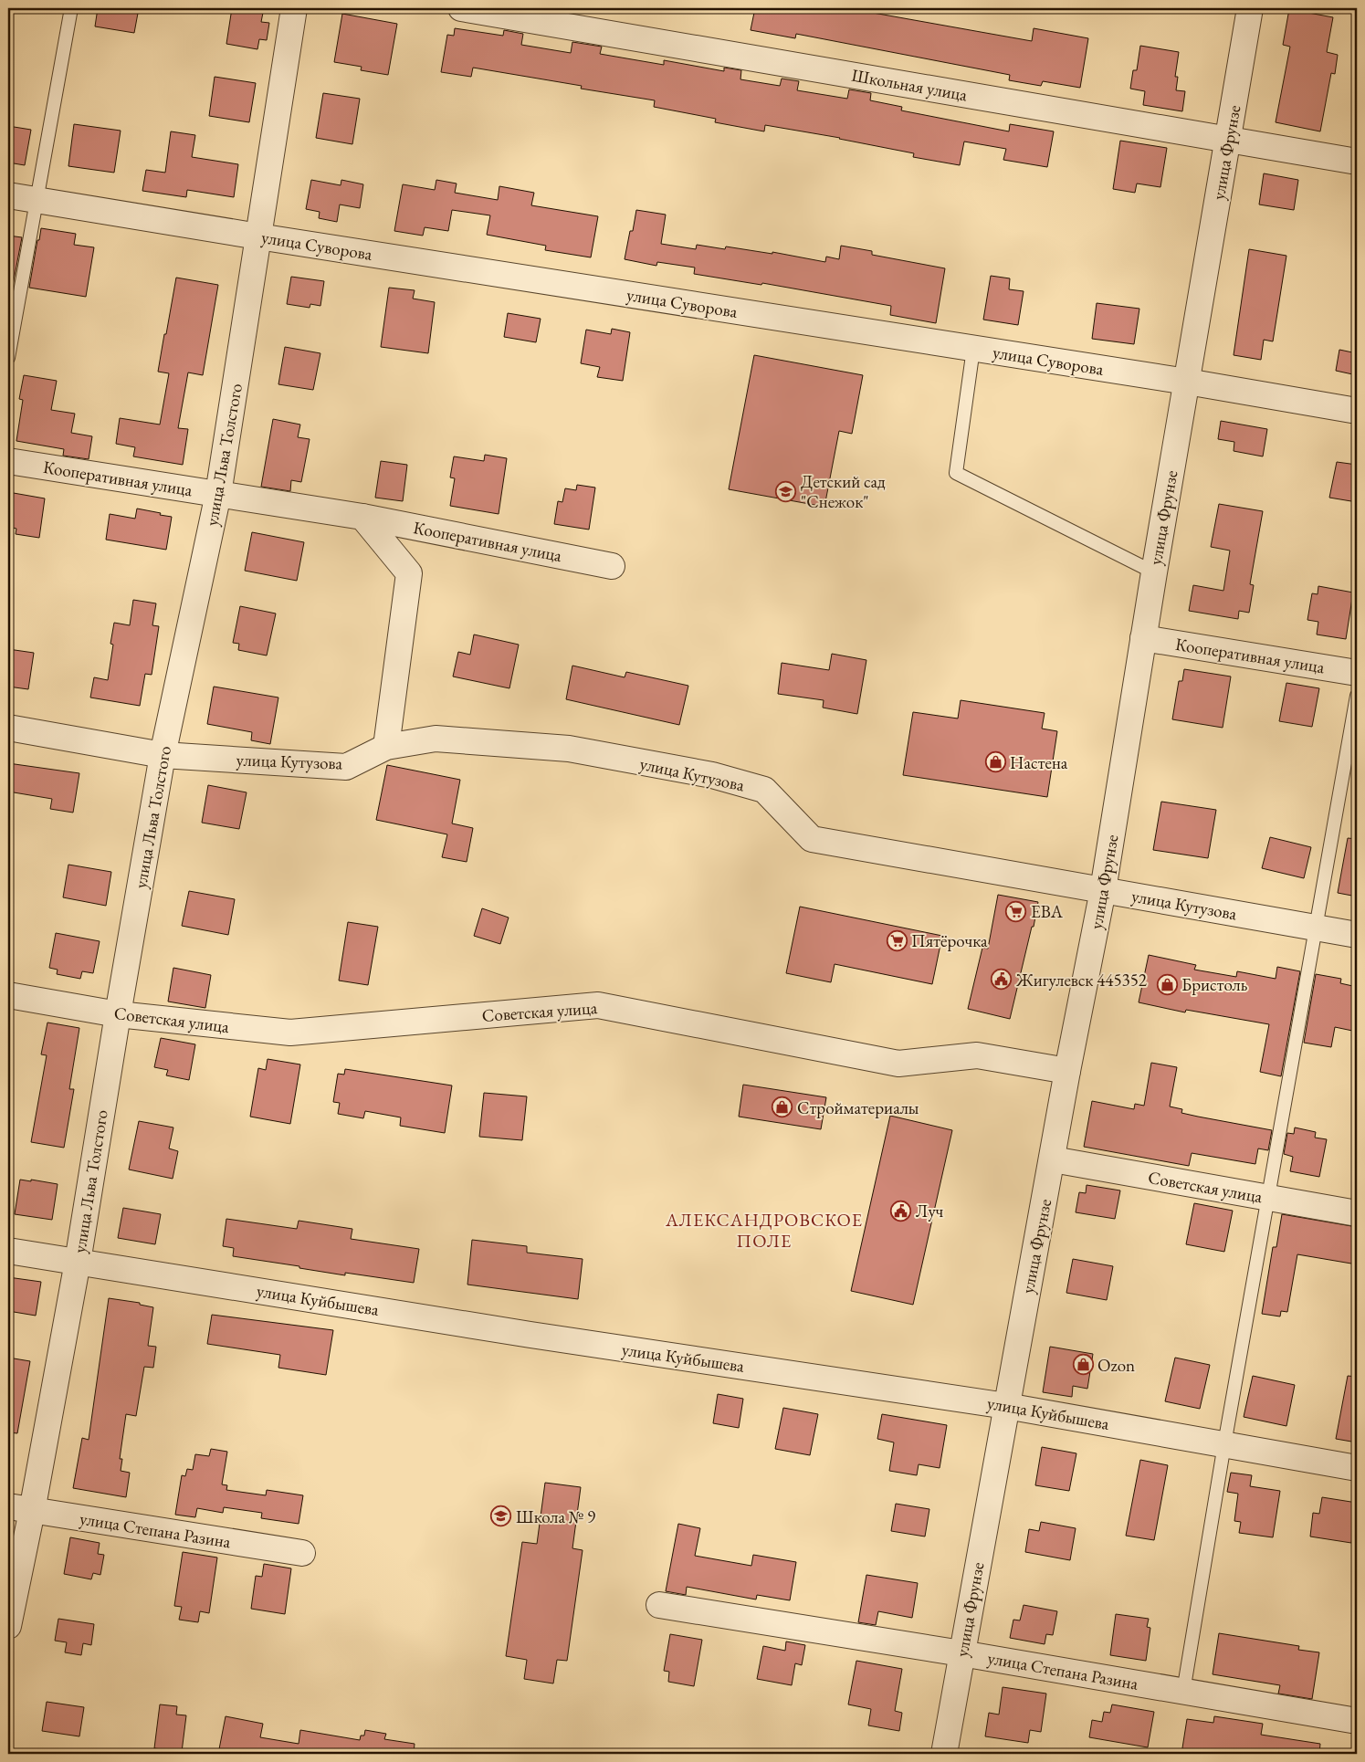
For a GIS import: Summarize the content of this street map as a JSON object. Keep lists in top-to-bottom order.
{
  "streets": {
    "street": [
      "Школьная улица",
      "улица Фрунзе",
      "улица Суворова",
      "улица Льва Толстого",
      "Кооперативная улица",
      "улица Кутузова",
      "Советская улица",
      "улица Куйбышева",
      "улица Степана Разина"
    ]
  },
  "crossings": [
    ["Школьная улица", "улица Фрунзе"],
    ["улица Фрунзе", "улица Суворова"],
    ["улица Фрунзе", "Кооперативная улица"],
    ["улица Фрунзе", "улица Кутузова"],
    ["улица Фрунзе", "Советская улица"],
    ["улица Фрунзе", "улица Куйбышева"],
    ["улица Фрунзе", "улица Степана Разина"],
    ["улица Суворова", "улица Льва Толстого"],
    ["улица Льва Толстого", "Кооперативная улица"],
    ["улица Льва Толстого", "улица Кутузова"],
    ["улица Льва Толстого", "Советская улица"],
    ["улица Льва Толстого", "улица Куйбышева"],
    ["улица Льва Толстого", "улица Степана Разина"],
    ["Кооперативная улица", "улица Кутузова"]
  ],
  "districts": ["АЛЕКСАНДРОВСКОЕ ПОЛЕ"],
  "places": {
    "school or university": ["Детский сад \"Снежок\"", "Школа № 9"],
    "shop": [
      "Настена",
      "Бристоль",
      "Стройматериалы",
      "Ozon"
    ],
    "supermarket": ["ЕВА", "Пятёрочка"],
    "public building": ["Жигулевск 445352", "Луч"]
  }
}
